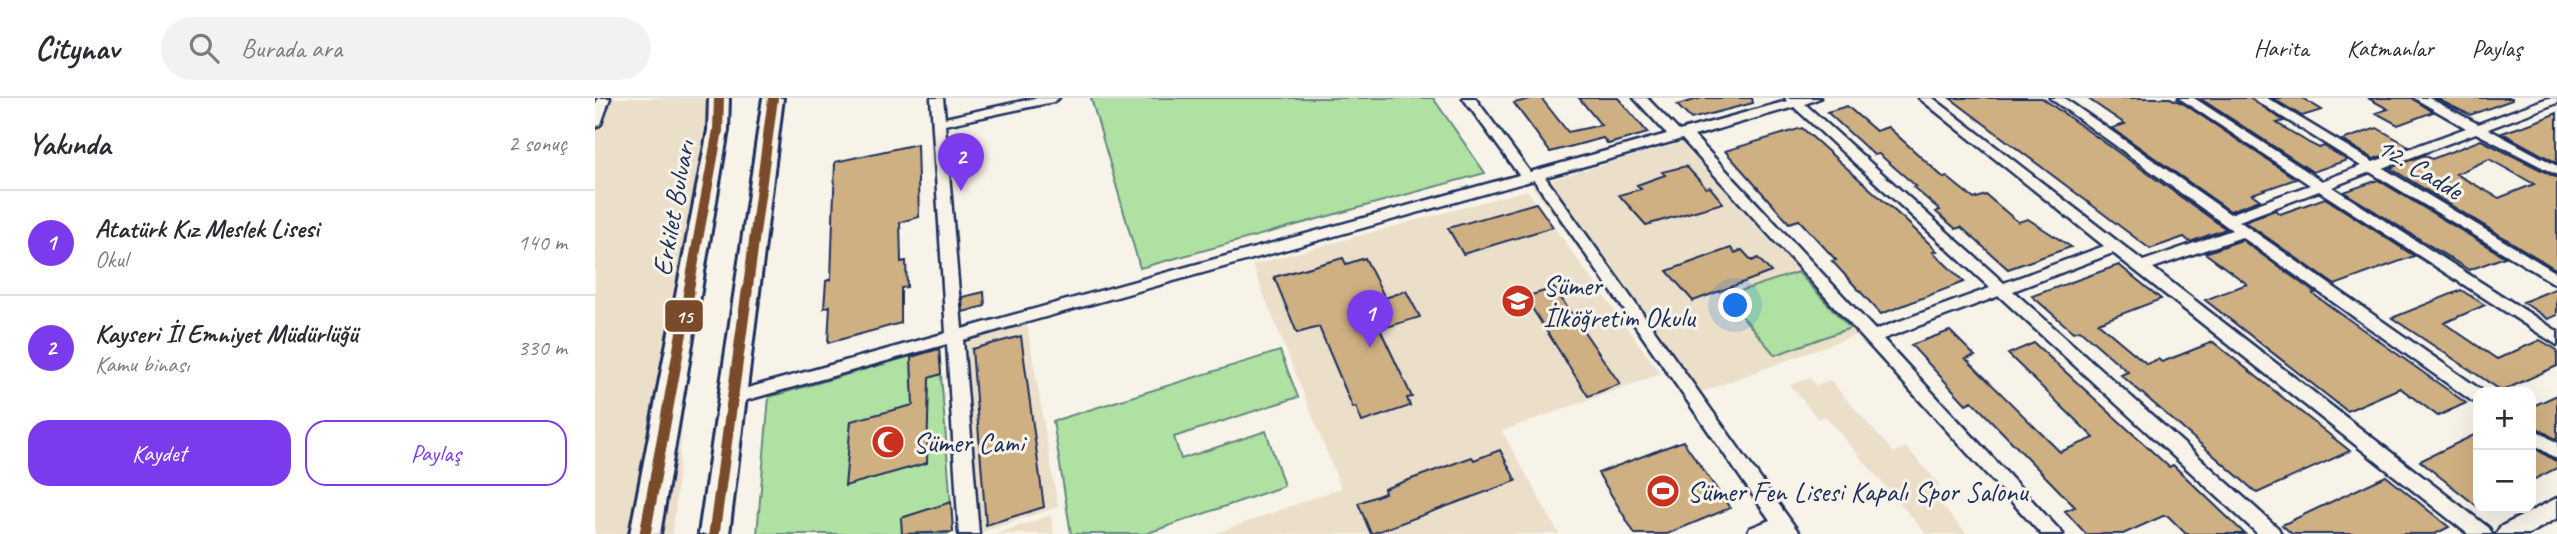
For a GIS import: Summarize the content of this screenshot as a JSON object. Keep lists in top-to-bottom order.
{
  "streets": {
    "main road": ["Erkilet Bulvarı"],
    "street": ["12. Cadde"]
  },
  "places": {
    "school or university": ["Sümer İlköğretim Okulu"],
    "mosque": ["Sümer Cami"],
    "sports": ["Sümer Fen Lisesi Kapalı Spor Salonu"]
  },
  "lines": ["transit line 15"],
  "page": {
    "header": "Citynav",
    "search": "Burada ara",
    "nav": ["Harita", "Katmanlar", "Paylaş"],
    "heading": ["Yakında", "2 sonuç"],
    "pins": ["2", "1"],
    "list": [
      {
        "mark": "1",
        "name": "Atatürk Kız Meslek Lisesi",
        "note": "Okul",
        "value": "140 m"
      },
      {
        "mark": "2",
        "name": "Kayseri İl Emniyet Müdürlüğü",
        "note": "Kamu binası",
        "value": "330 m"
      }
    ],
    "map_buttons": ["+", "−"],
    "buttons": ["Kaydet", "Paylaş"]
  }
}
